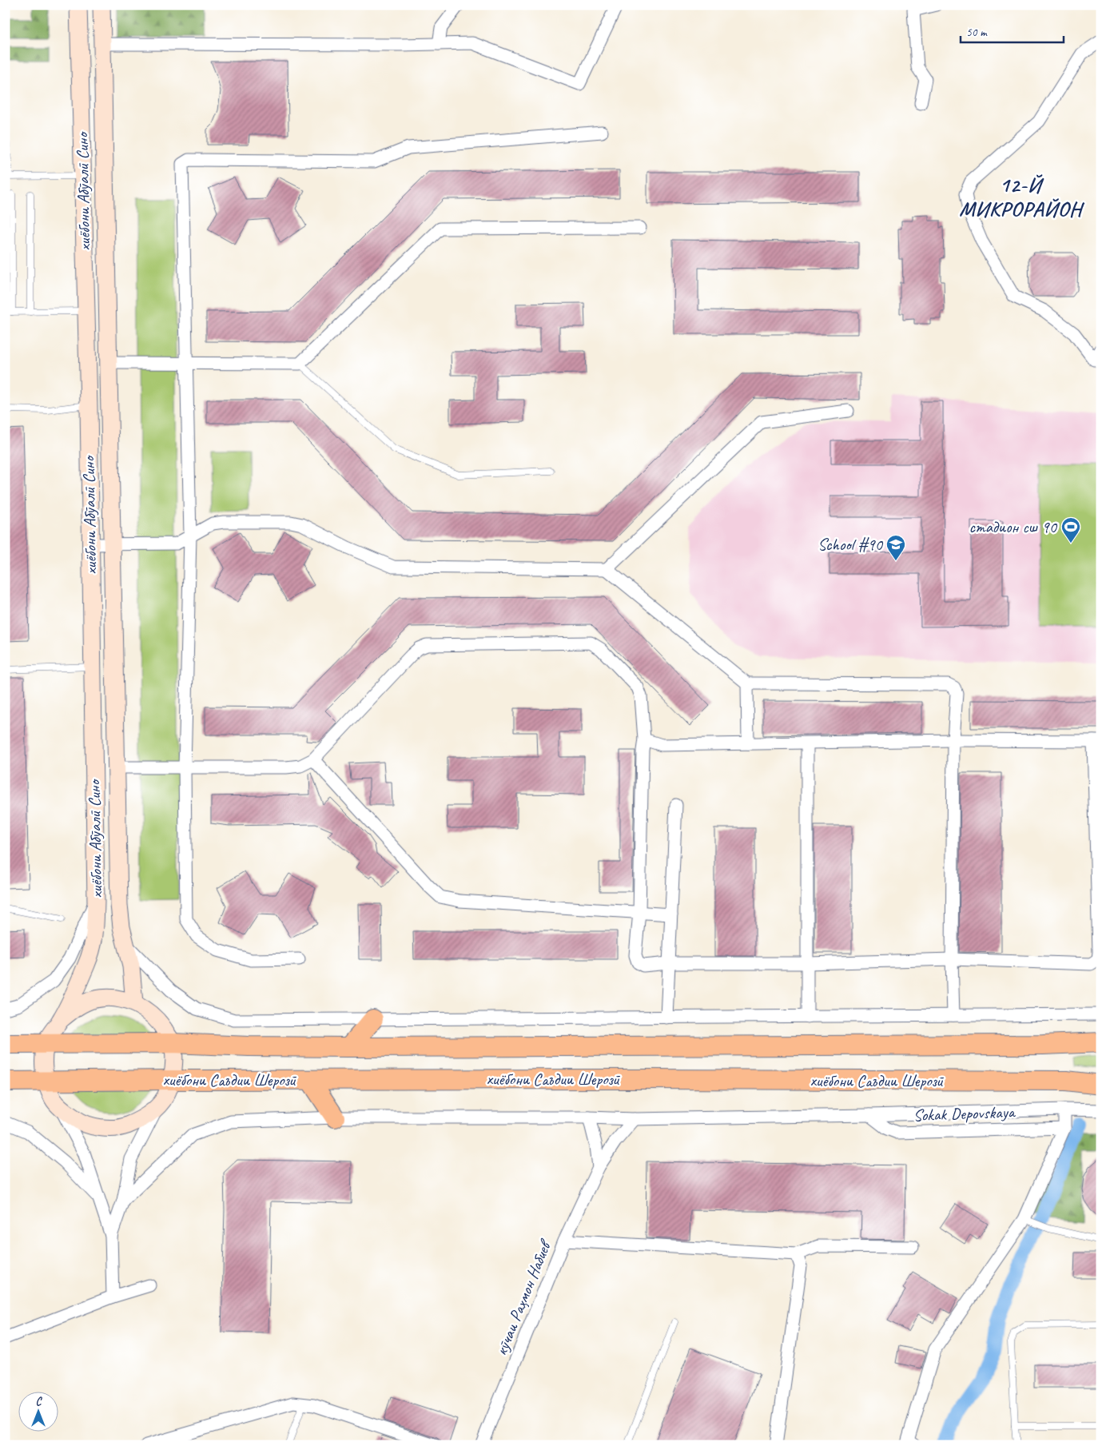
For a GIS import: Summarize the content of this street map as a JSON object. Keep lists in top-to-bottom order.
{
  "streets": {
    "main road": ["хиёбони Абӯалӣ Сино", "хиёбони Саъдии Шерозӣ"],
    "street": ["Sokak Depovskaya", "кӯчаи Раҳмон Набиев"]
  },
  "crossings": [
    ["хиёбони Абӯалӣ Сино", "хиёбони Саъдии Шерозӣ"]
  ],
  "districts": ["12-Й МИКРОРАЙОН"],
  "places": {
    "sports": ["стадион сш 90"],
    "school or university": ["School #90"]
  },
  "scale_bar": "50 m",
  "north": "top"
}
